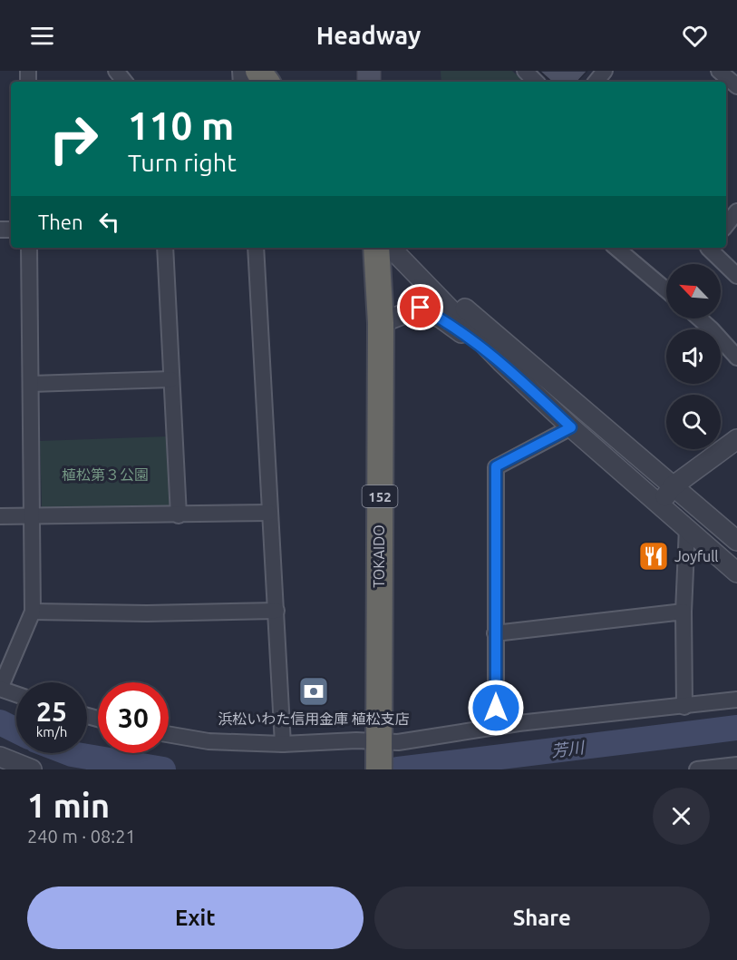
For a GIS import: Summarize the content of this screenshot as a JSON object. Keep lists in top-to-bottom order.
{
  "streets": {
    "highway": ["152", "TOKAIDO"]
  },
  "water": ["芳川"],
  "parks": ["植松第３公園"],
  "places": {
    "restaurant": ["Joyfull"],
    "bank": ["浜松いわた信用金庫 植松支店"]
  },
  "north": "top left",
  "page": {
    "header": "Headway",
    "turn": ["110 m", "Turn right"],
    "then": "Then",
    "speed": "25 km/h",
    "limit": "30",
    "heading": ["1 min", "240 m · 08:21"],
    "buttons": ["Exit", "Share"]
  }
}
